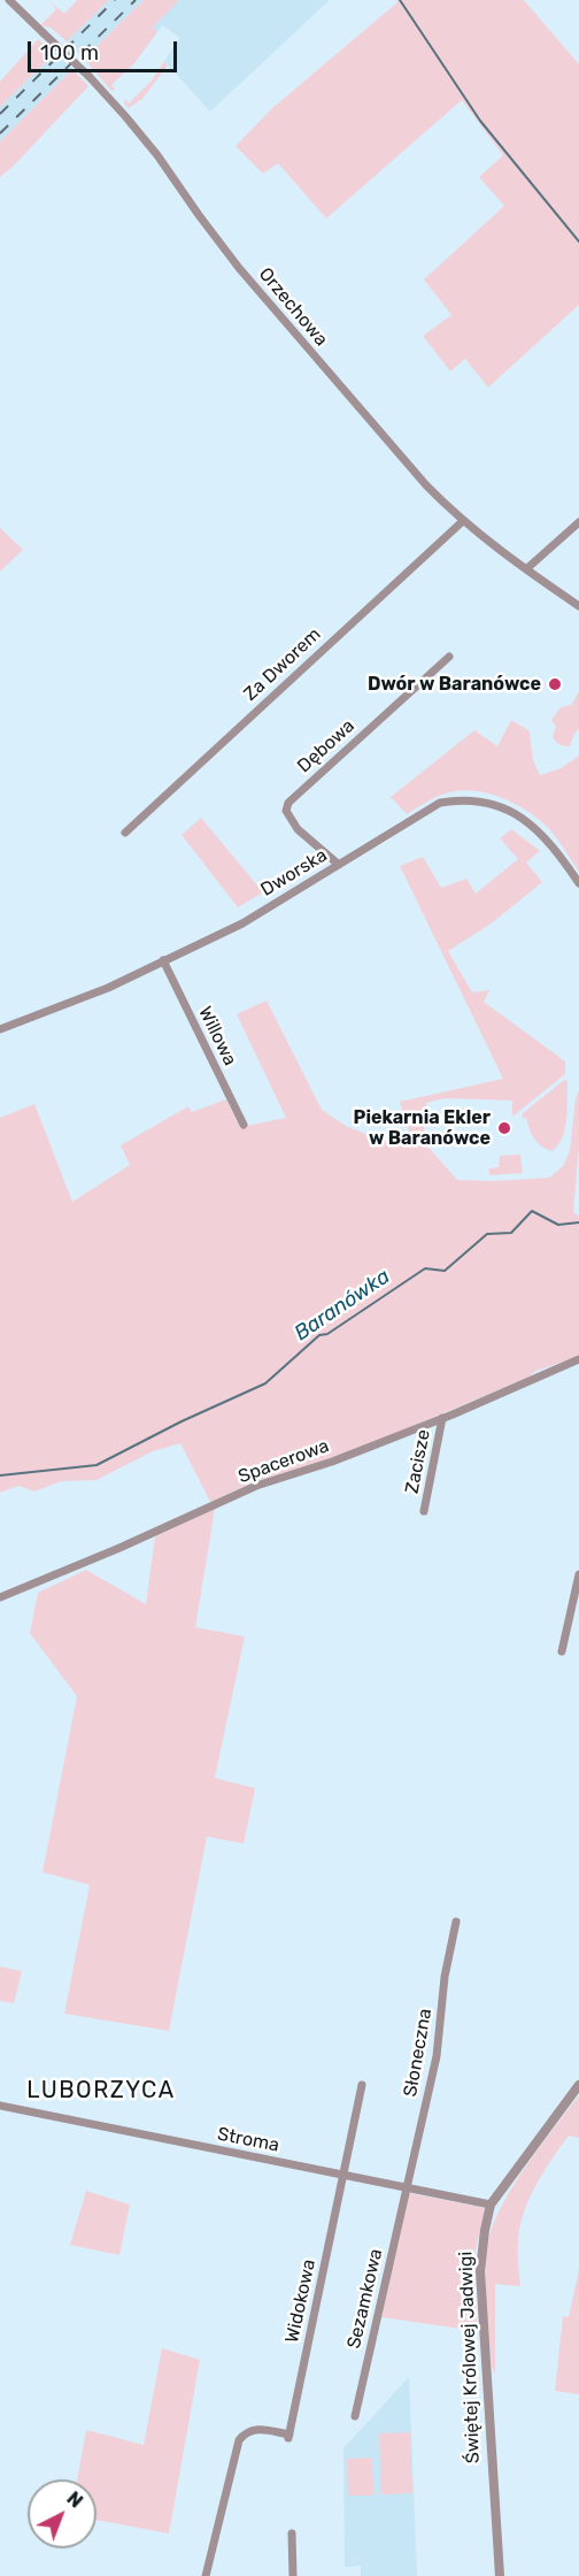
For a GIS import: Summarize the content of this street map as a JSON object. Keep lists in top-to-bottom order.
{
  "streets": {
    "street": [
      "Orzechowa",
      "Za Dworem",
      "Dębowa",
      "Dworska",
      "Willowa",
      "Spacerowa",
      "Zacisze",
      "Słoneczna",
      "Stroma",
      "Sezamkowa",
      "Widokowa",
      "Świętej Królowej Jadwigi"
    ]
  },
  "crossings": [
    ["Orzechowa", "Za Dworem"],
    ["Dębowa", "Dworska"],
    ["Dworska", "Willowa"],
    ["Spacerowa", "Zacisze"],
    ["Słoneczna", "Stroma"],
    ["Słoneczna", "Sezamkowa"],
    ["Stroma", "Sezamkowa"],
    ["Stroma", "Widokowa"],
    ["Stroma", "Świętej Królowej Jadwigi"]
  ],
  "districts": ["LUBORZYCA"],
  "water": ["Baranówka"],
  "places": ["Dwór w Baranówce", "Piekarnia Ekler w Baranówce"],
  "scale_bar": "100 m",
  "north": "top right"
}
